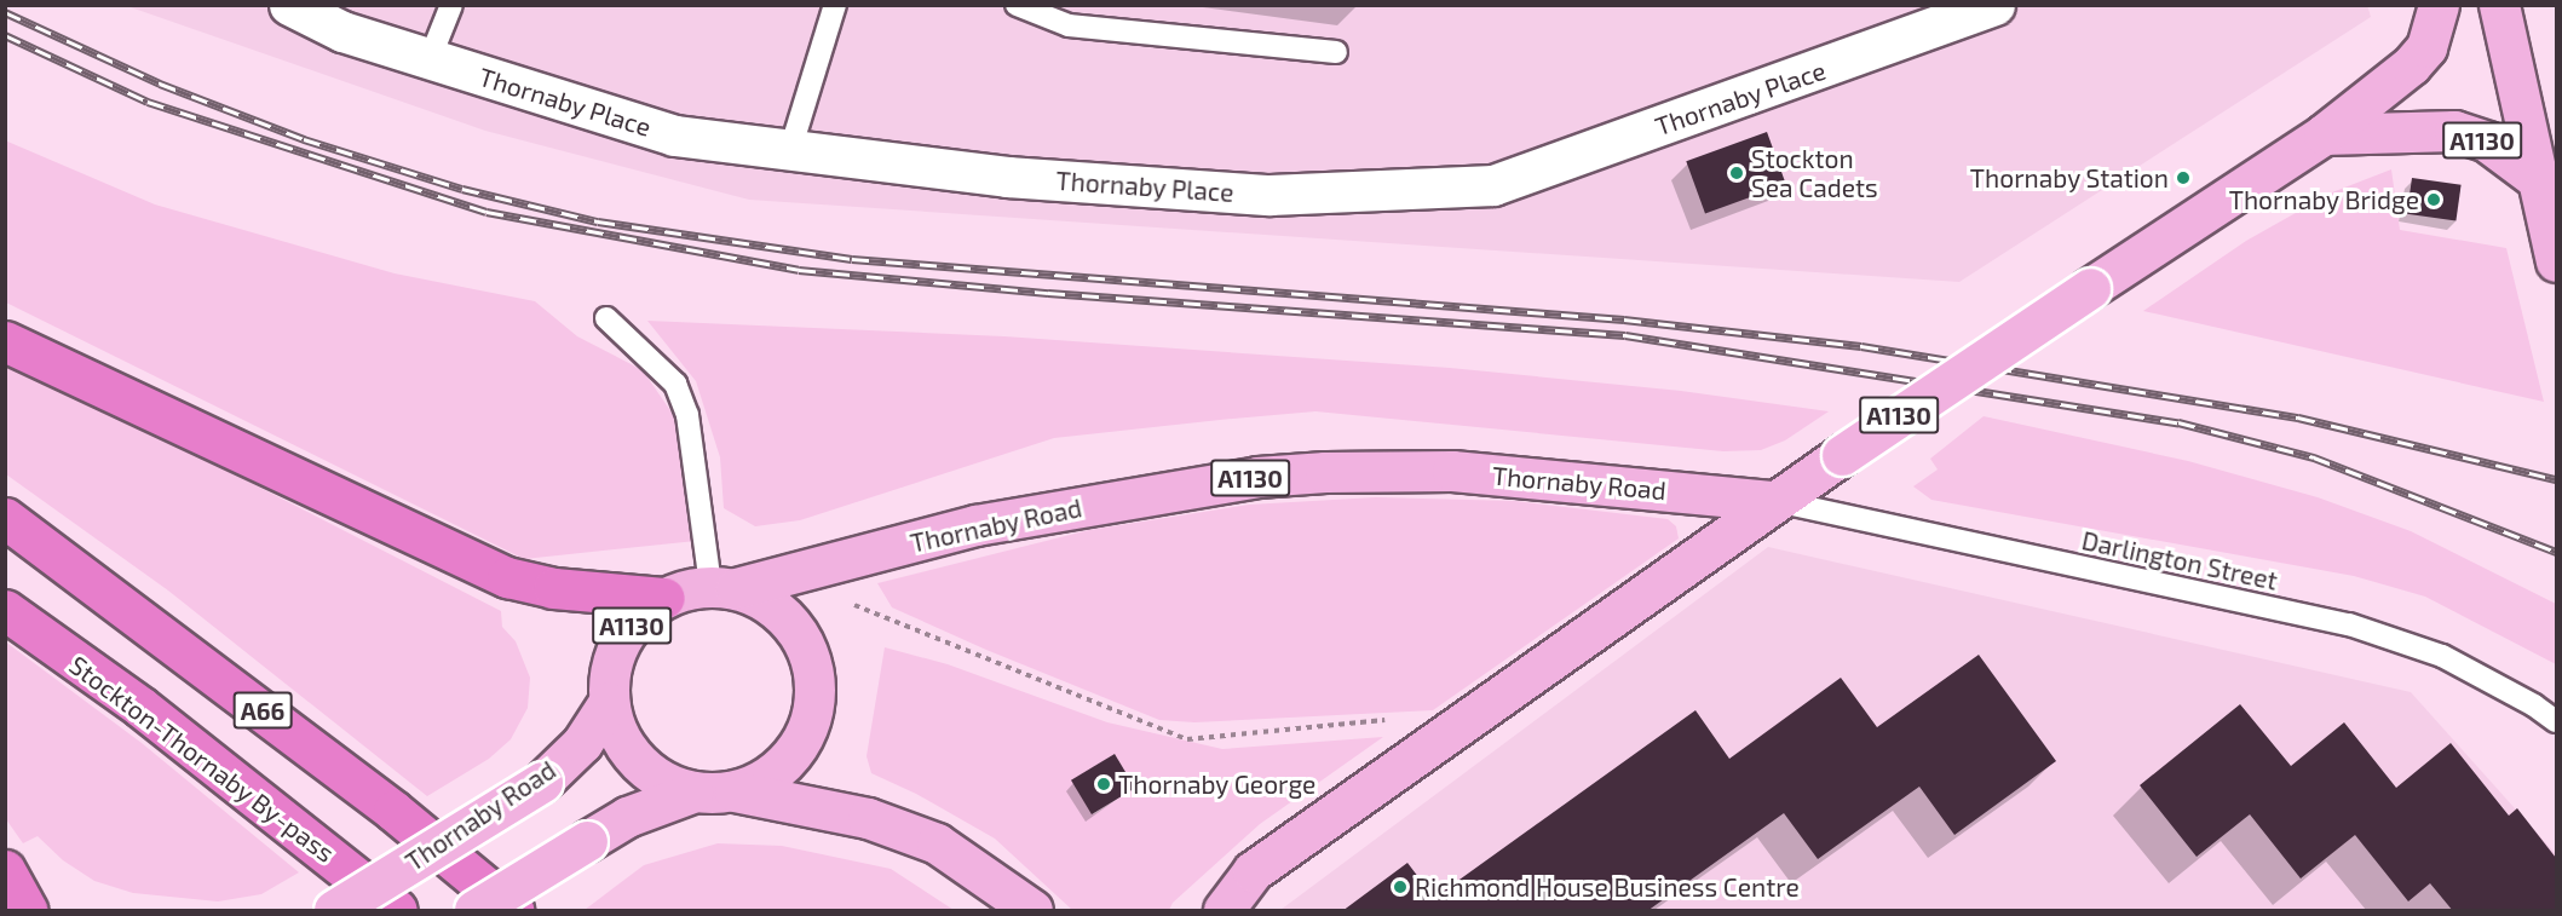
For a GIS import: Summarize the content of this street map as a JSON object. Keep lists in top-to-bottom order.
{
  "streets": {
    "highway": ["A66", "Stockton-Thornaby By-pass"],
    "main road": ["A1130", "Thornaby Road"],
    "street": ["Thornaby Place"],
    "lane": ["Darlington Street"]
  },
  "crossings": [
    ["A1130", "Thornaby Road"],
    ["A1130", "Darlington Street"],
    ["Thornaby Road", "Darlington Street"]
  ],
  "places": [
    "Stockton Sea Cadets",
    "Thornaby Station",
    "Thornaby Bridge",
    "Thornaby George",
    "Richmond House Business Centre"
  ]
}
